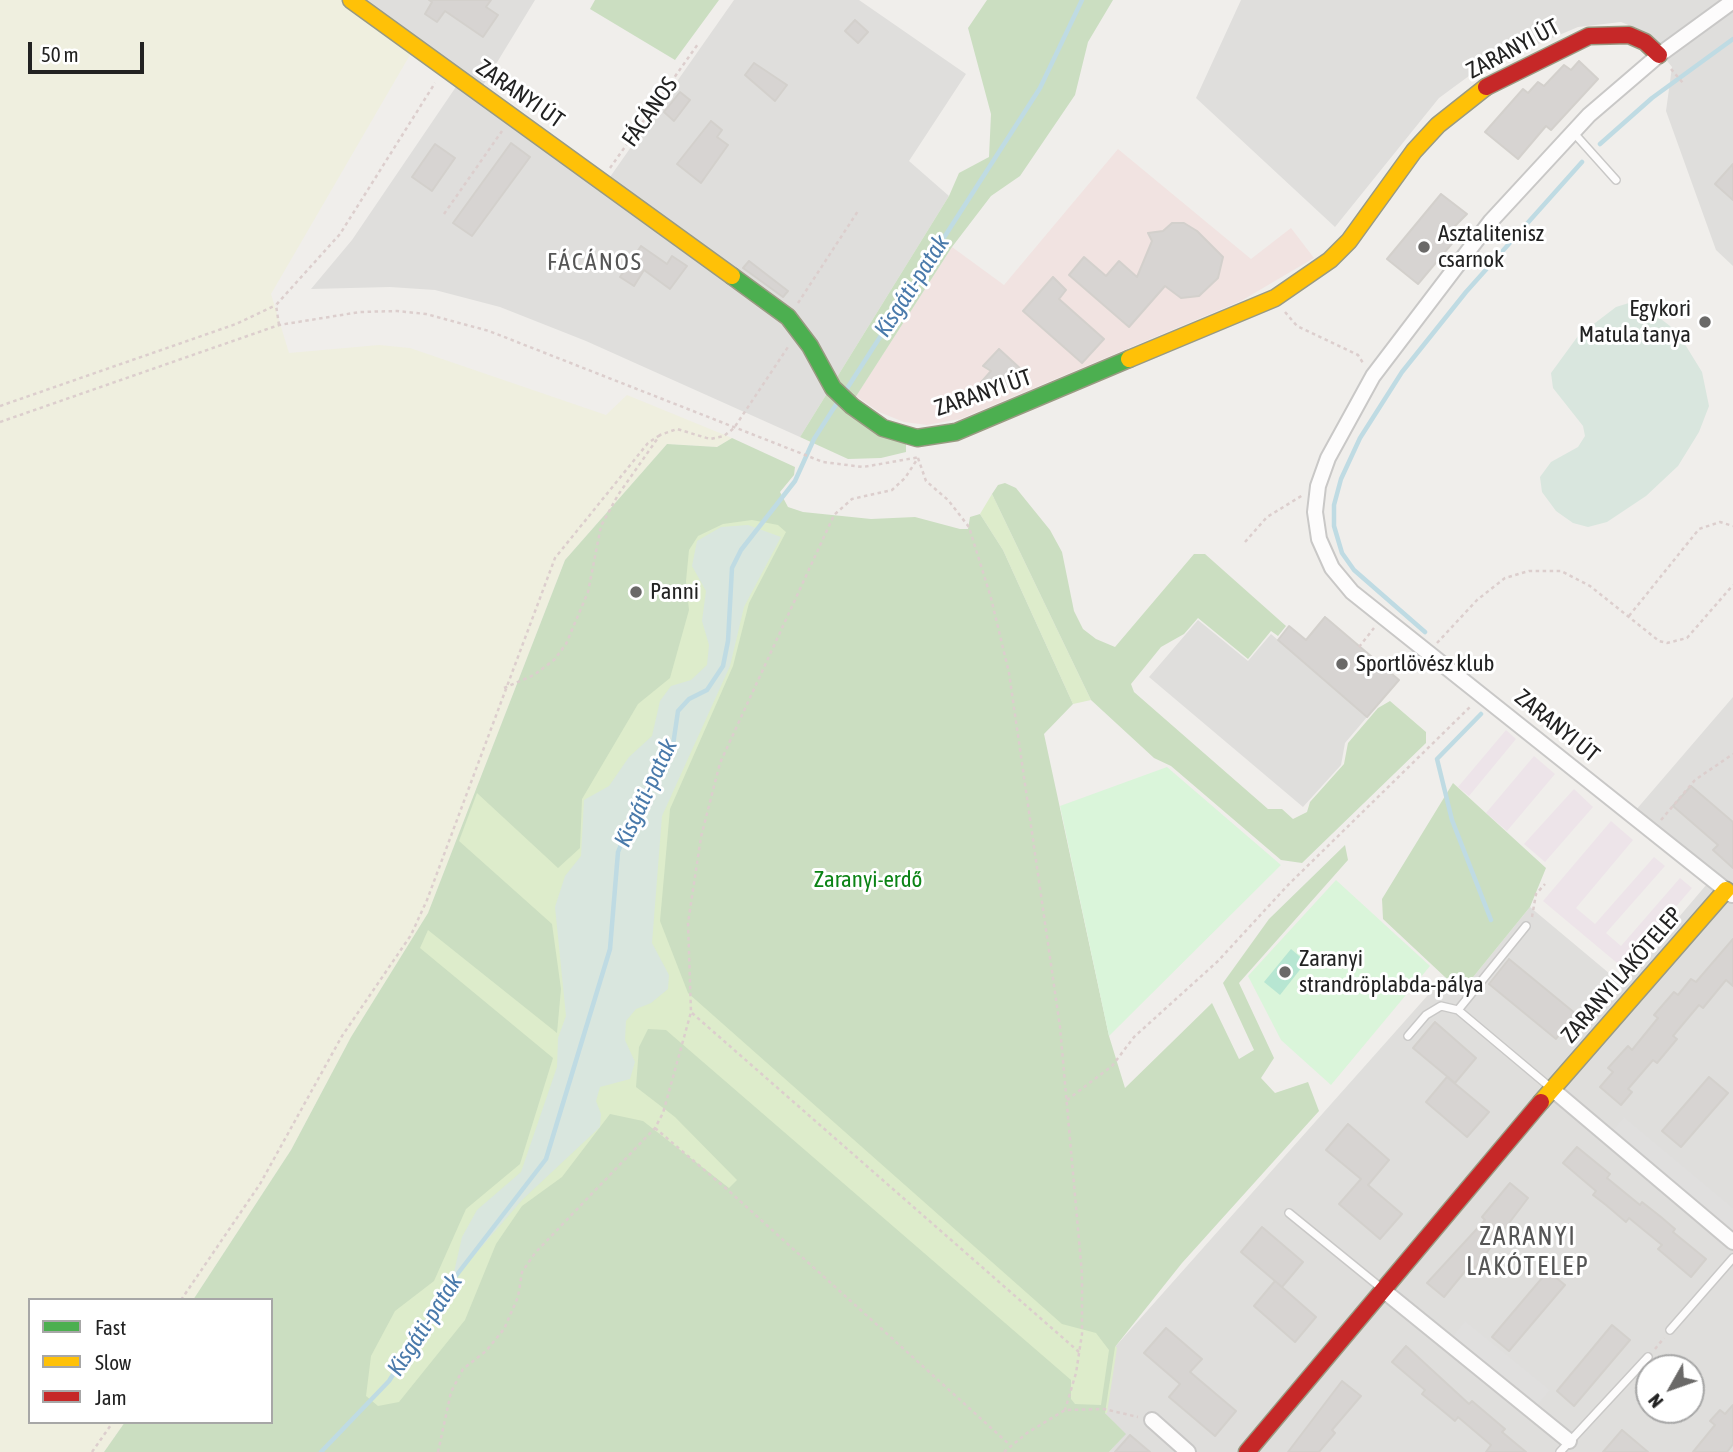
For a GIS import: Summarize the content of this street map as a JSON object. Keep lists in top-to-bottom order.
{
  "streets": {
    "street": ["ZARANYI ÚT", "ZARANYI LAKÓTELEP"],
    "path": ["FÁCÁNOS"]
  },
  "crossings": [
    ["ZARANYI ÚT", "FÁCÁNOS"],
    ["ZARANYI ÚT", "ZARANYI LAKÓTELEP"]
  ],
  "districts": ["FÁCÁNOS", "ZARANYI LAKÓTELEP"],
  "water": ["Kisgáti-patak"],
  "parks": ["Zaranyi-erdő"],
  "places": [
    "Asztalitenisz csarnok",
    "Egykori Matula tanya",
    "Panni",
    "Sportlövész klub",
    "Zaranyi strandröplabda-pálya"
  ],
  "legend": ["Fast", "Slow", "Jam"],
  "scale_bar": "50 m",
  "north": "bottom left"
}
